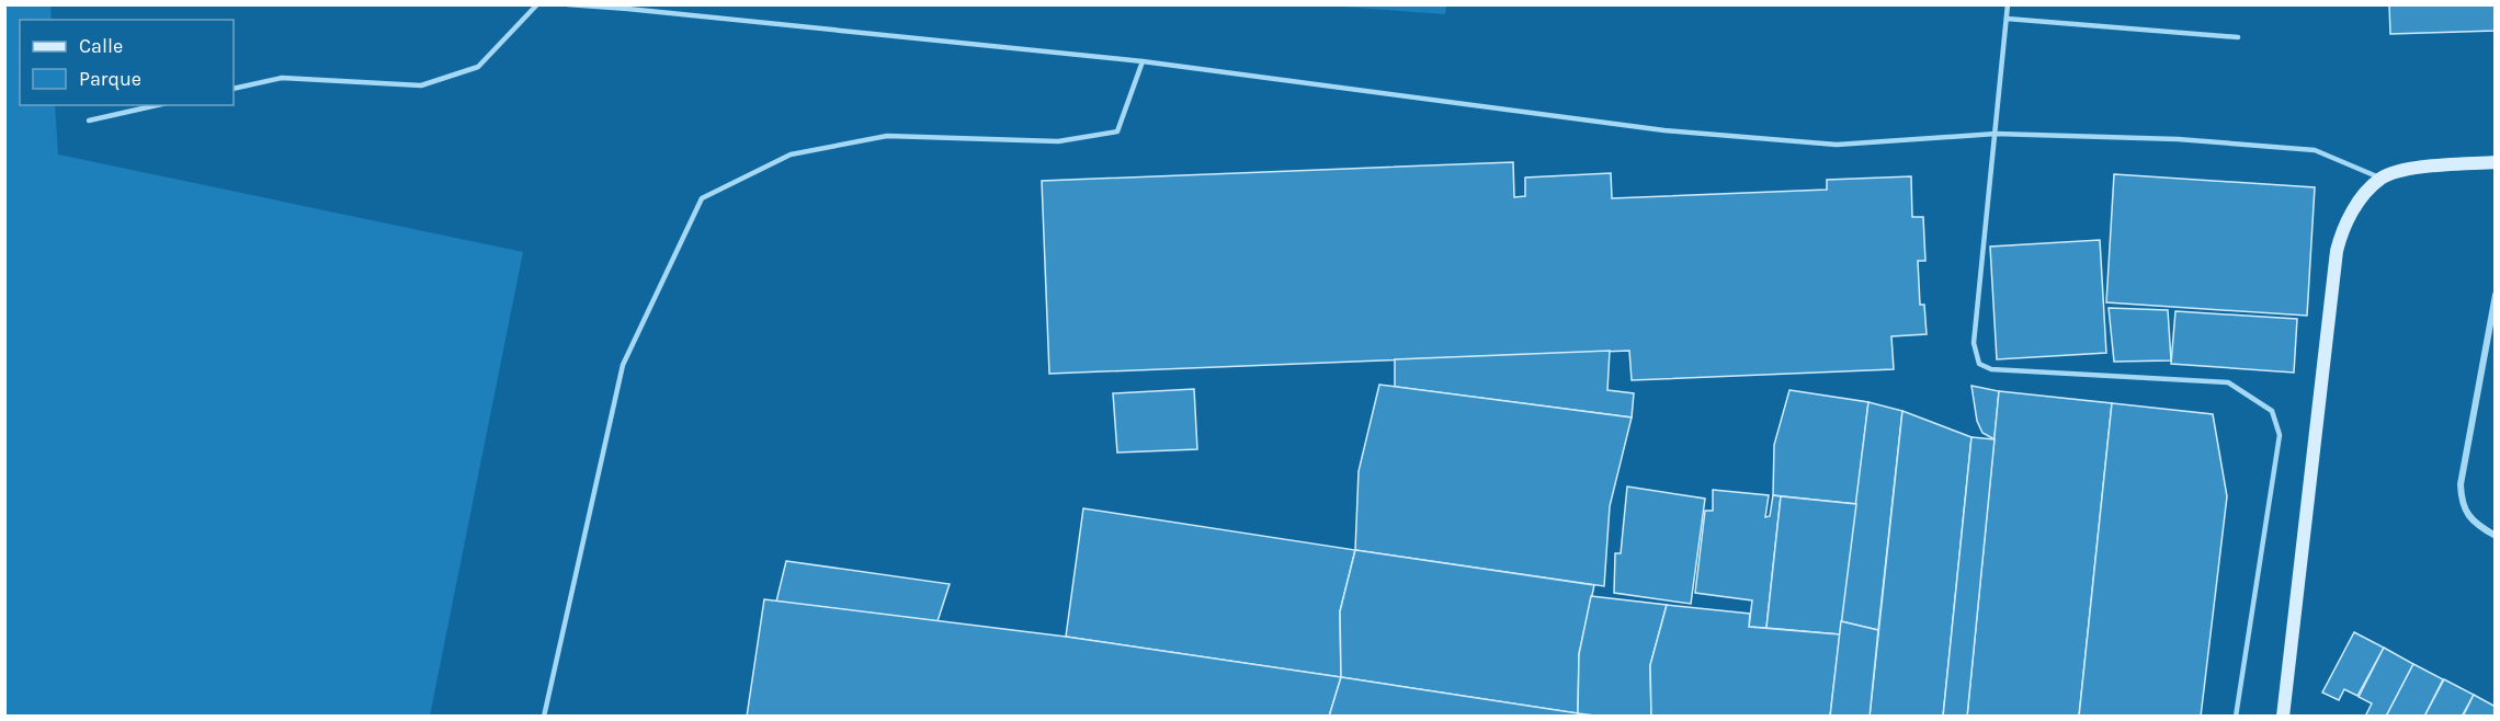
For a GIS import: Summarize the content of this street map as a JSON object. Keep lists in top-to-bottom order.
{
  "legend": ["Calle", "Parque"]
}
